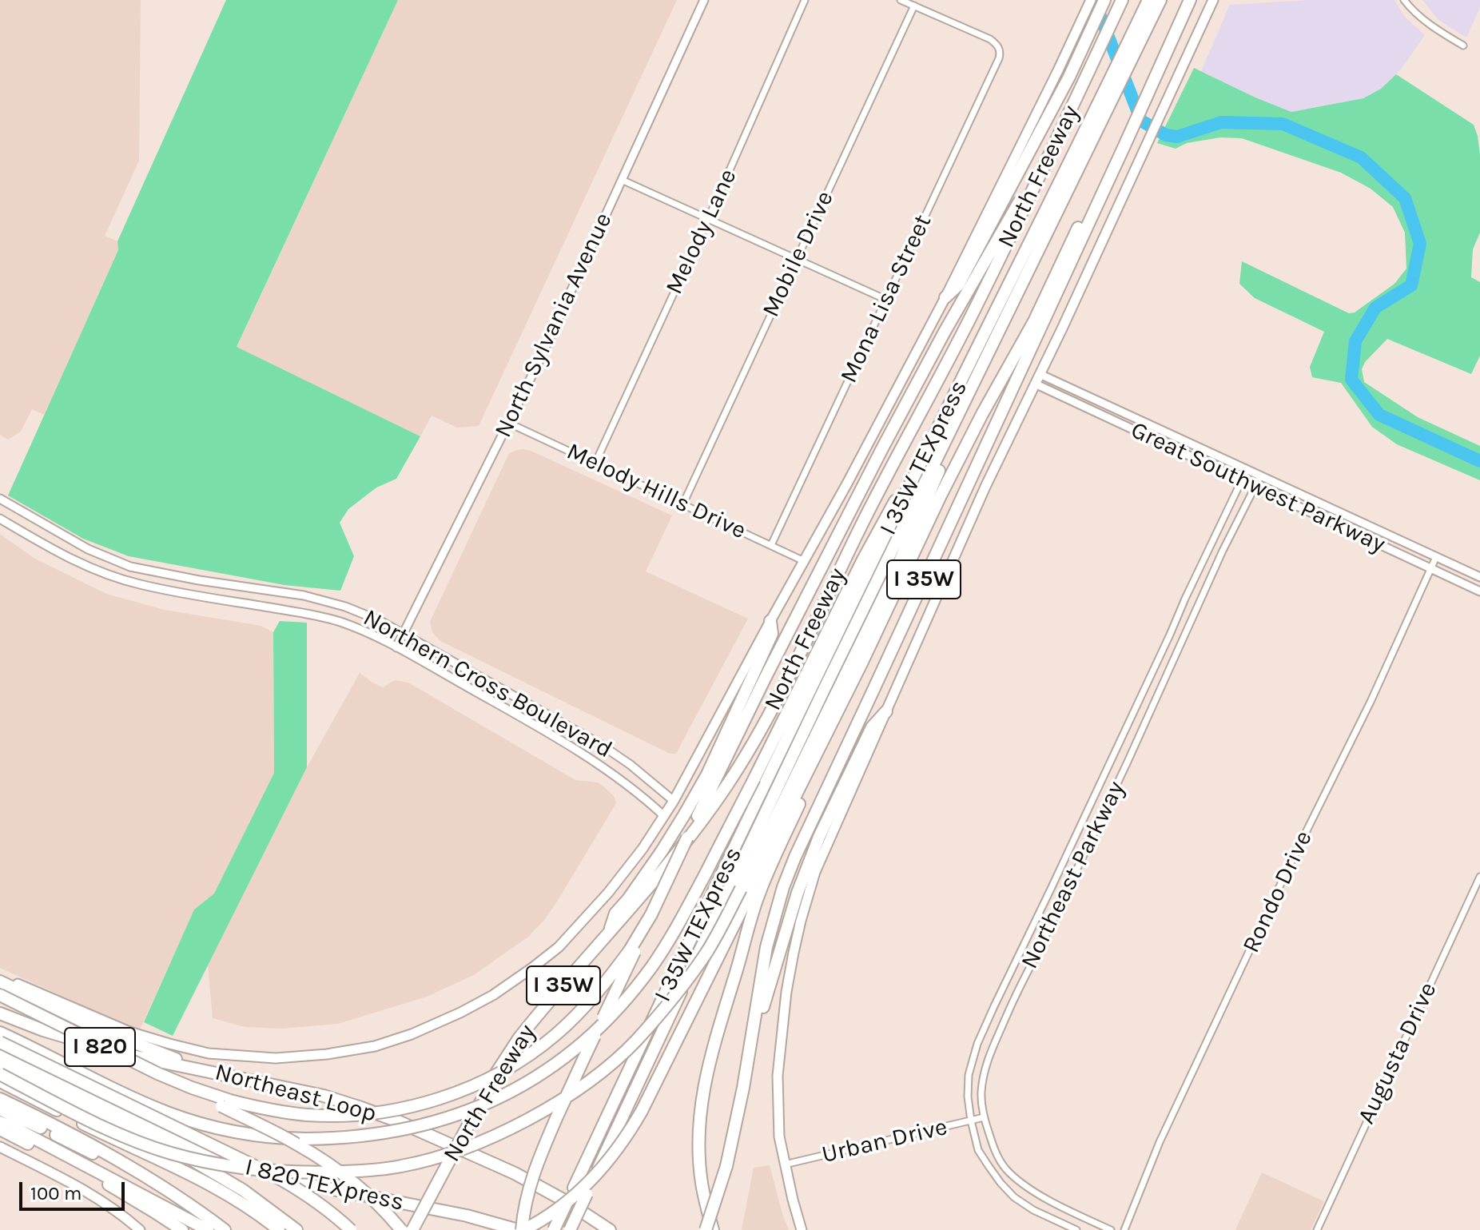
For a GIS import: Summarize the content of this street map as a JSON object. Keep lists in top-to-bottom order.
{
  "streets": {
    "highway": [
      "North Freeway",
      "I 35W TEXpress",
      "I 35W",
      "I 820",
      "Northeast Loop",
      "I 820 TEXpress"
    ],
    "street": [
      "Melody Lane",
      "Mobile Drive",
      "Mona Lisa Street",
      "North Sylvania Avenue",
      "Great Southwest Parkway",
      "Melody Hills Drive",
      "Northern Cross Boulevard",
      "Northeast Parkway",
      "Rondo Drive",
      "Augusta Drive",
      "Urban Drive"
    ]
  },
  "crossings": [
    ["North Freeway", "Melody Hills Drive"],
    ["North Freeway", "Northern Cross Boulevard"],
    ["Melody Lane", "Melody Hills Drive"],
    ["Mobile Drive", "Mona Lisa Street"],
    ["Mobile Drive", "Melody Hills Drive"],
    ["Mona Lisa Street", "Melody Hills Drive"],
    ["North Sylvania Avenue", "Melody Hills Drive"],
    ["North Sylvania Avenue", "Northern Cross Boulevard"],
    ["Great Southwest Parkway", "Northeast Parkway"],
    ["Great Southwest Parkway", "Rondo Drive"],
    ["Northeast Parkway", "Urban Drive"]
  ],
  "scale_bar": "100 m"
}
